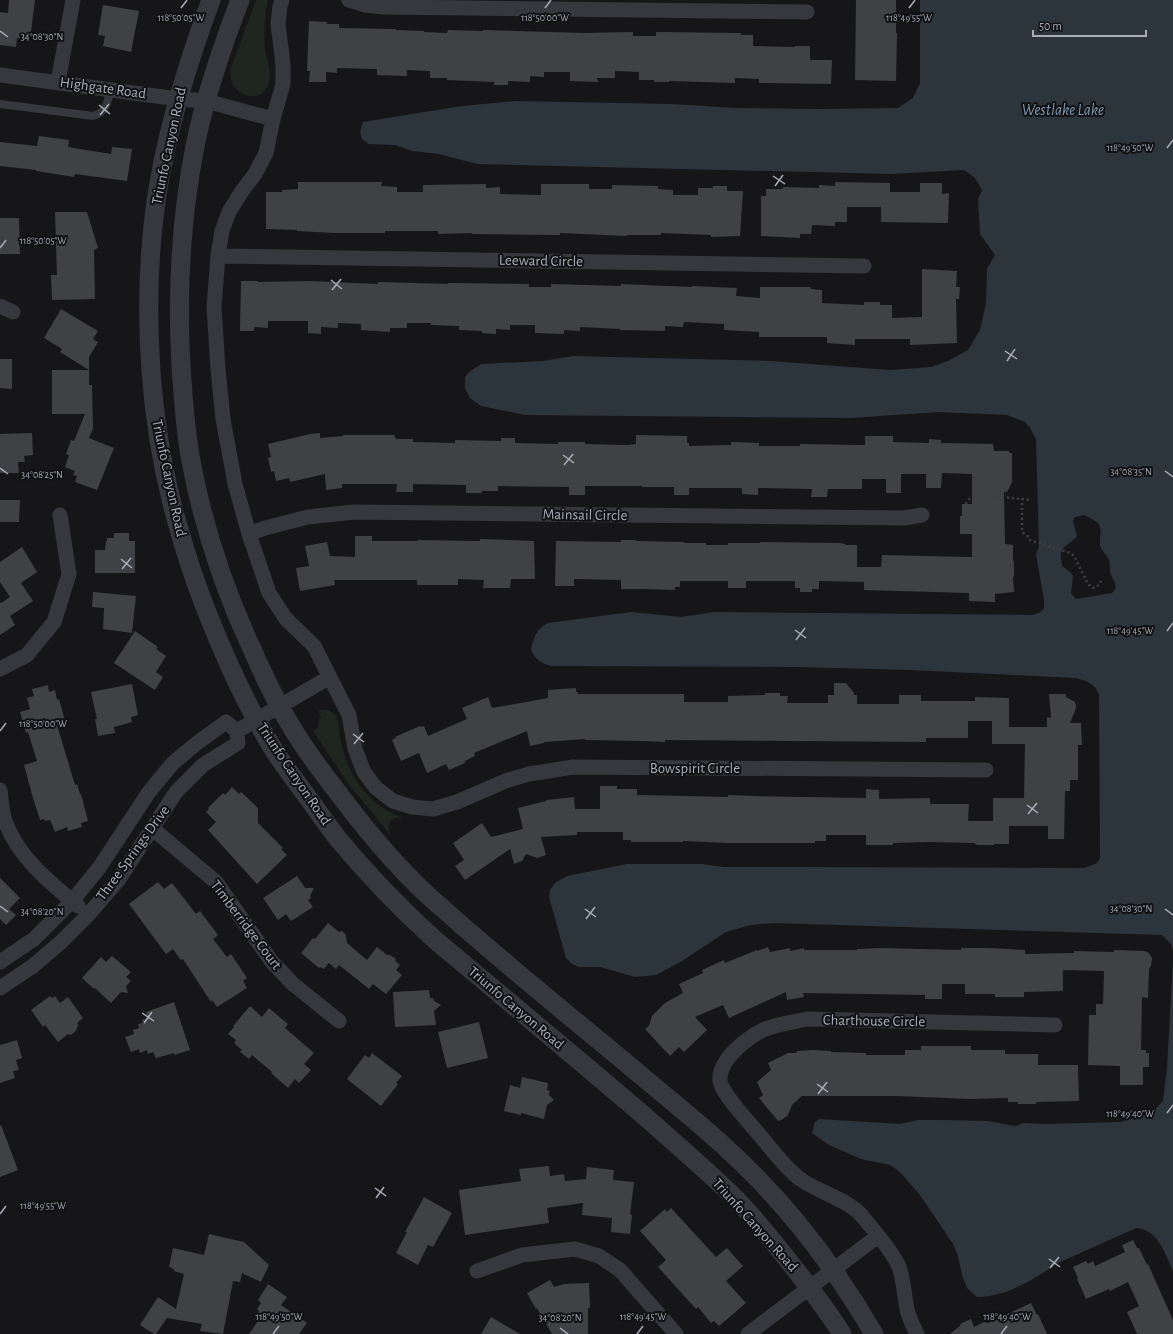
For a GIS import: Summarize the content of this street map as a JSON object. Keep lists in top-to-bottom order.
{
  "streets": {
    "street": [
      "Highgate Road",
      "Triunfo Canyon Road",
      "Leeward Circle",
      "Mainsail Circle",
      "Bowspirit Circle",
      "Three Springs Drive",
      "Timberridge Court",
      "Charthouse Circle"
    ]
  },
  "crossings": [
    ["Highgate Road", "Triunfo Canyon Road"],
    ["Triunfo Canyon Road", "Bowspirit Circle"],
    ["Three Springs Drive", "Timberridge Court"]
  ],
  "water": ["Westlake Lake"],
  "scale_bar": "50 m",
  "coordinates": [
    "118°50'05\"W",
    "118°50'00\"W",
    "118°49'55\"W",
    "34°08'30\"N",
    "118°49'50\"W",
    "34°08'35\"N",
    "34°08'25\"N",
    "118°49'45\"W",
    "34°08'20\"N",
    "118°49'40\"W"
  ]
}
